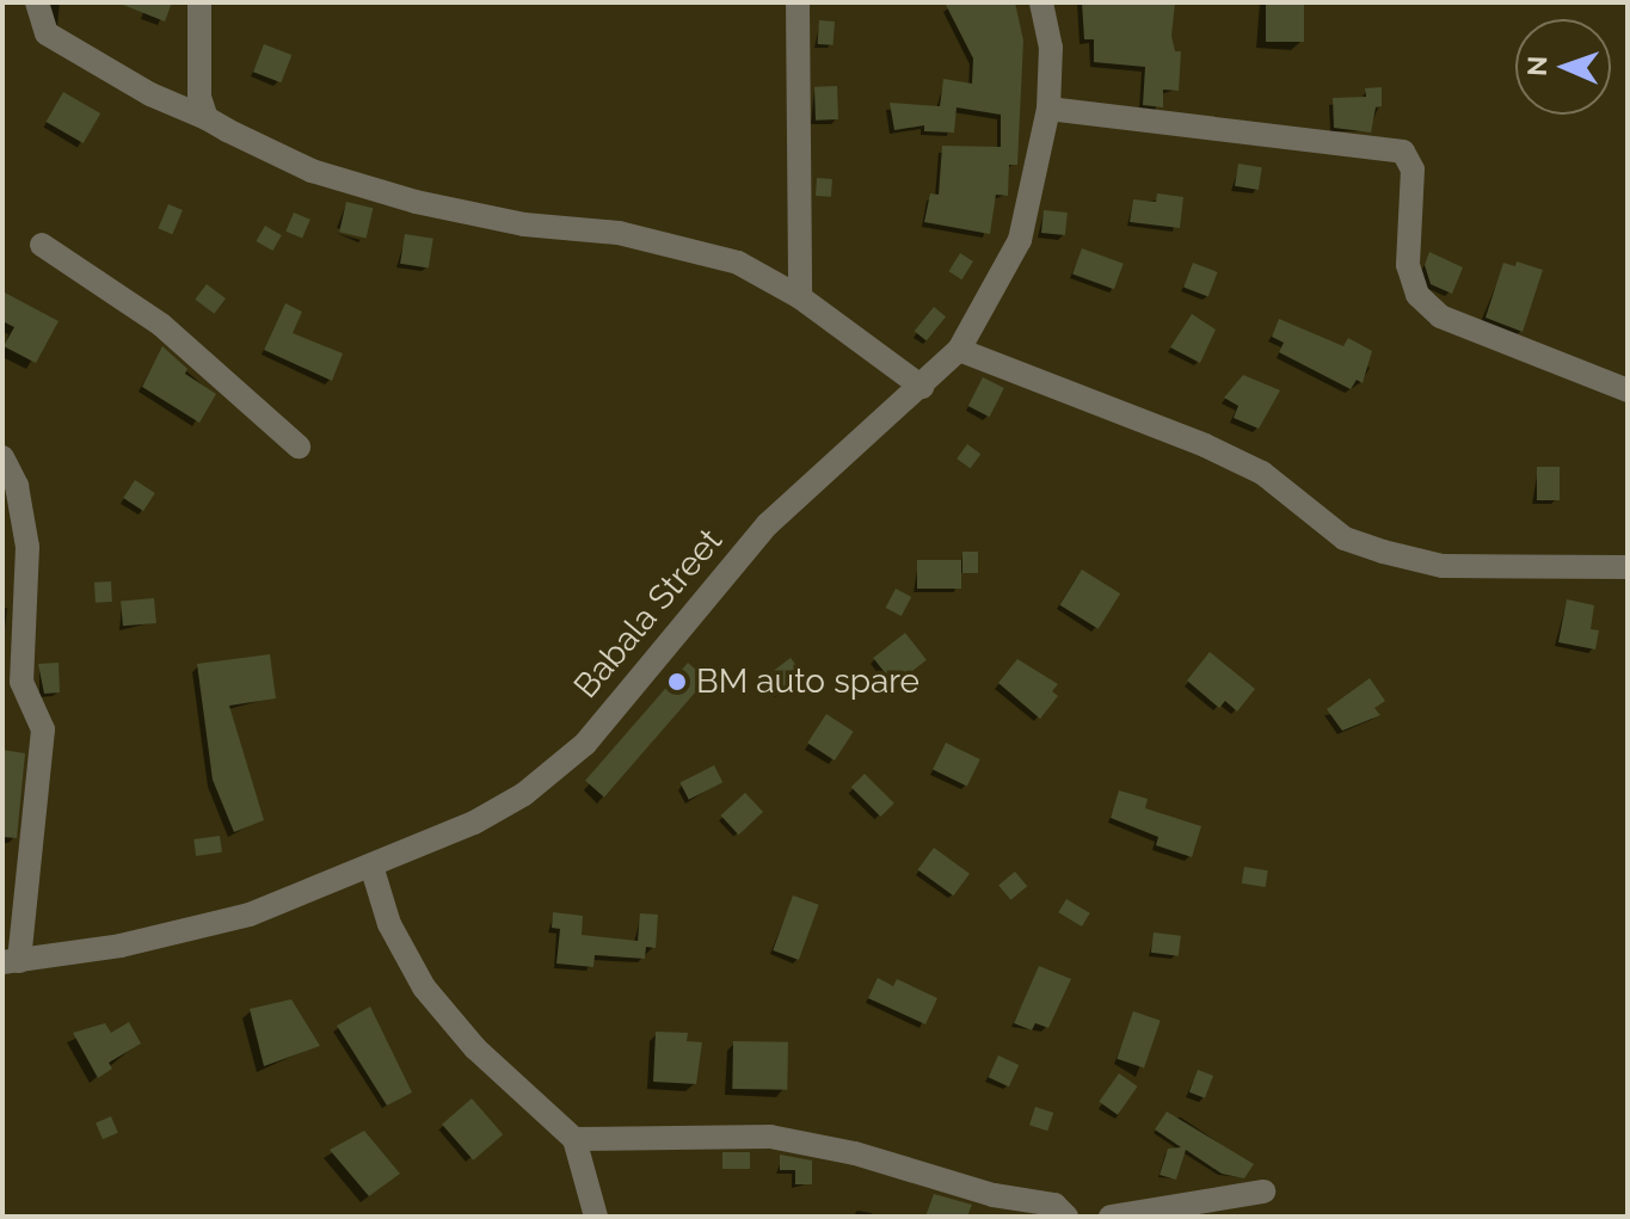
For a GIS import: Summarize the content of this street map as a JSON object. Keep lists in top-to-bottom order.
{
  "streets": {
    "street": ["Babala Street"]
  },
  "places": ["BM auto spare"],
  "north": "left"
}
